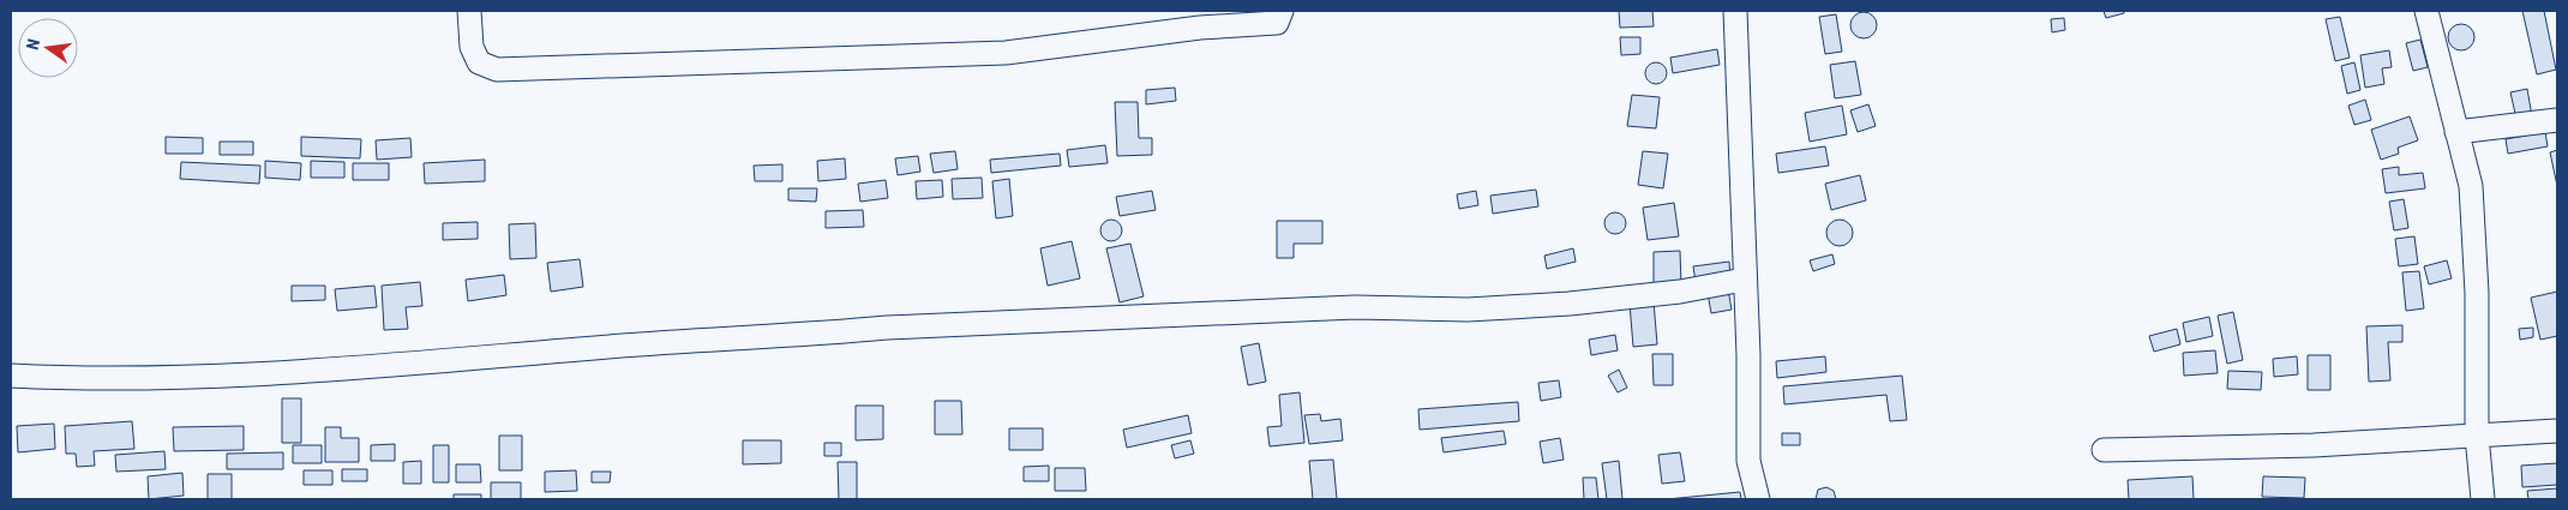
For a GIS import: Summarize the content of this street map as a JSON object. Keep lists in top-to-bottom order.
{
  "north": "left"
}
